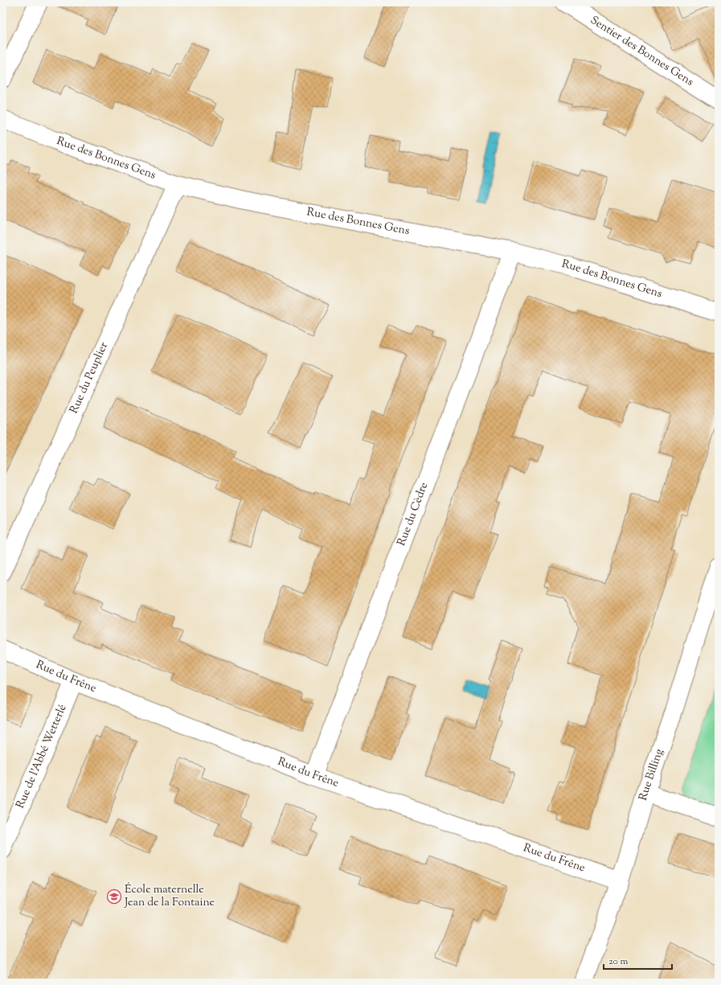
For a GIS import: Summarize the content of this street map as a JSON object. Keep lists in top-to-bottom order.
{
  "streets": {
    "street": [
      "Sentier des Bonnes Gens",
      "Rue des Bonnes Gens",
      "Rue du Peuplier",
      "Rue du Cèdre",
      "Rue du Frêne",
      "Rue de l'Abbé Wetterlé",
      "Rue Billing"
    ]
  },
  "crossings": [
    ["Rue des Bonnes Gens", "Rue du Peuplier"],
    ["Rue des Bonnes Gens", "Rue du Cèdre"],
    ["Rue du Cèdre", "Rue du Frêne"],
    ["Rue du Frêne", "Rue de l'Abbé Wetterlé"],
    ["Rue du Frêne", "Rue Billing"]
  ],
  "places": {
    "school or university": ["École maternelle Jean de la Fontaine"]
  },
  "scale_bar": "20 m"
}
